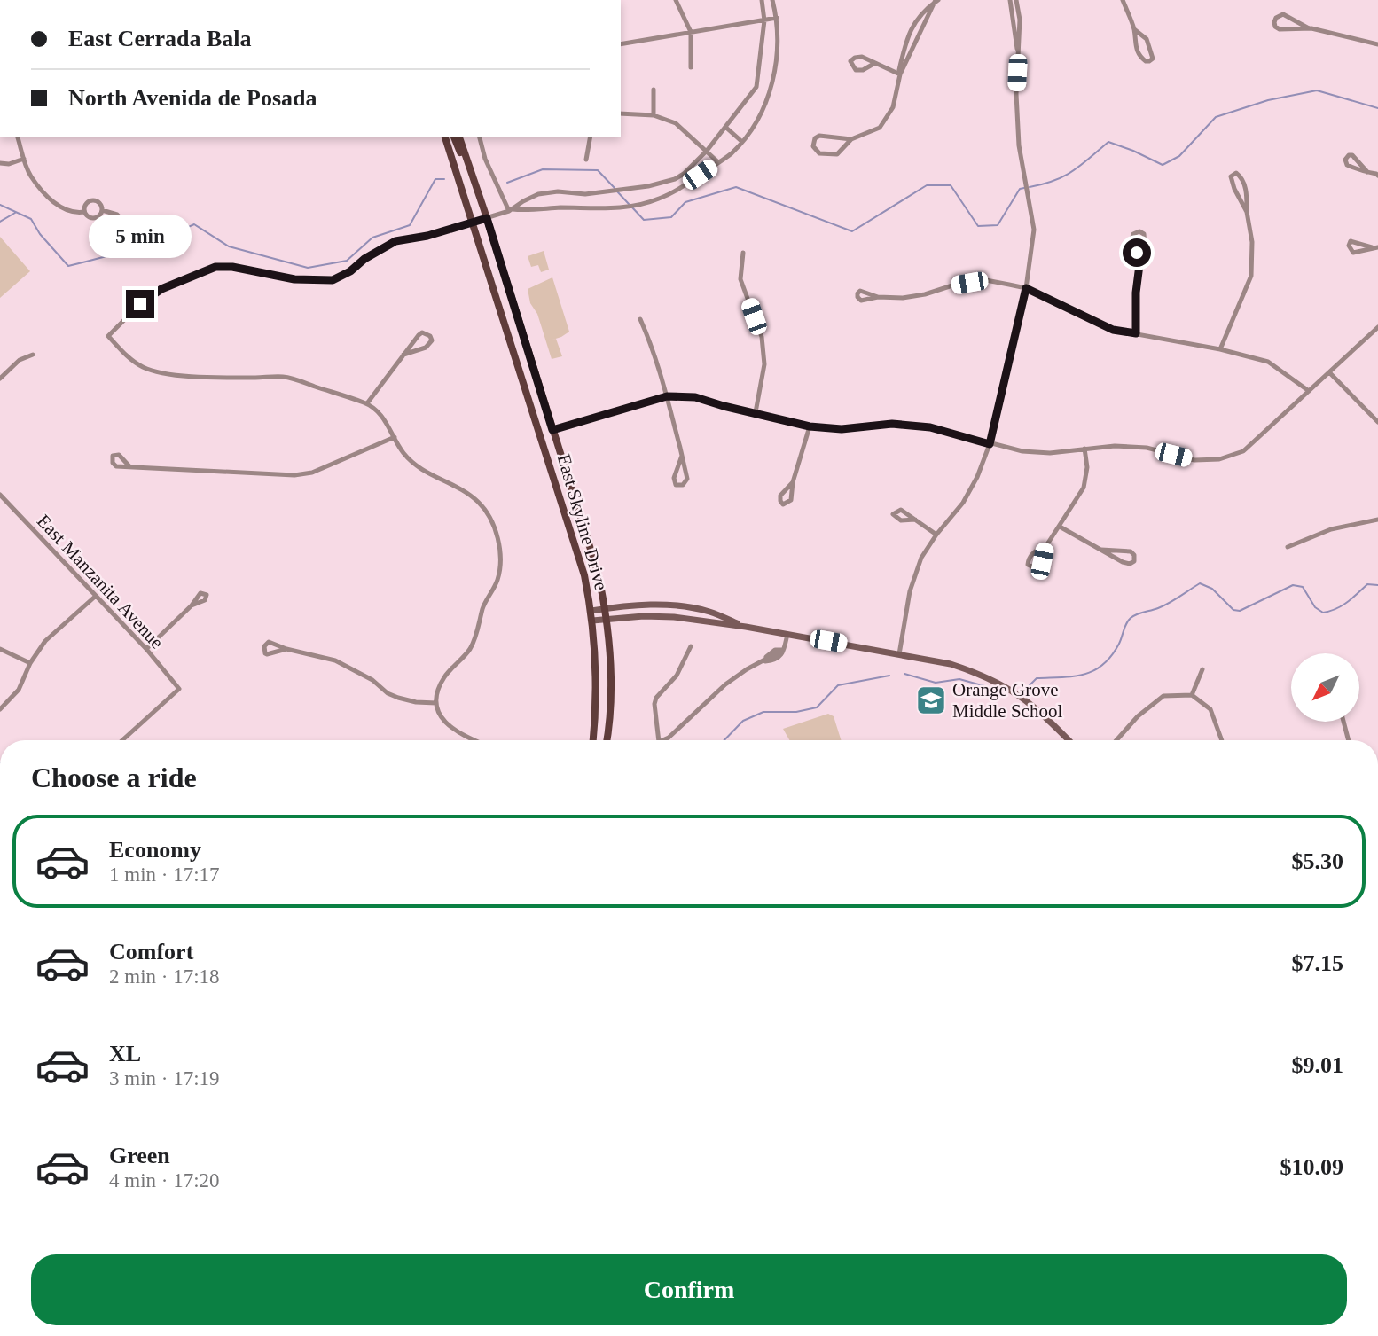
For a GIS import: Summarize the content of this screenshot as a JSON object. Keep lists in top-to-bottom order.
{
  "streets": {
    "main road": ["East Skyline Drive"],
    "street": ["East Manzanita Avenue"]
  },
  "places": {
    "school or university": ["Orange Grove Middle School"]
  },
  "north": "bottom left",
  "page": {
    "banner": ["East Cerrada Bala", "North Avenida de Posada"],
    "bubble": "5 min",
    "heading": "Choose a ride",
    "list": [
      {
        "name": "Economy",
        "note": "1 min · 17:17",
        "value": "$5.30"
      },
      {
        "name": "Comfort",
        "note": "2 min · 17:18",
        "value": "$7.15"
      },
      {
        "name": "XL",
        "note": "3 min · 17:19",
        "value": "$9.01"
      },
      {
        "name": "Green",
        "note": "4 min · 17:20",
        "value": "$10.09"
      }
    ],
    "buttons": "Confirm"
  }
}
